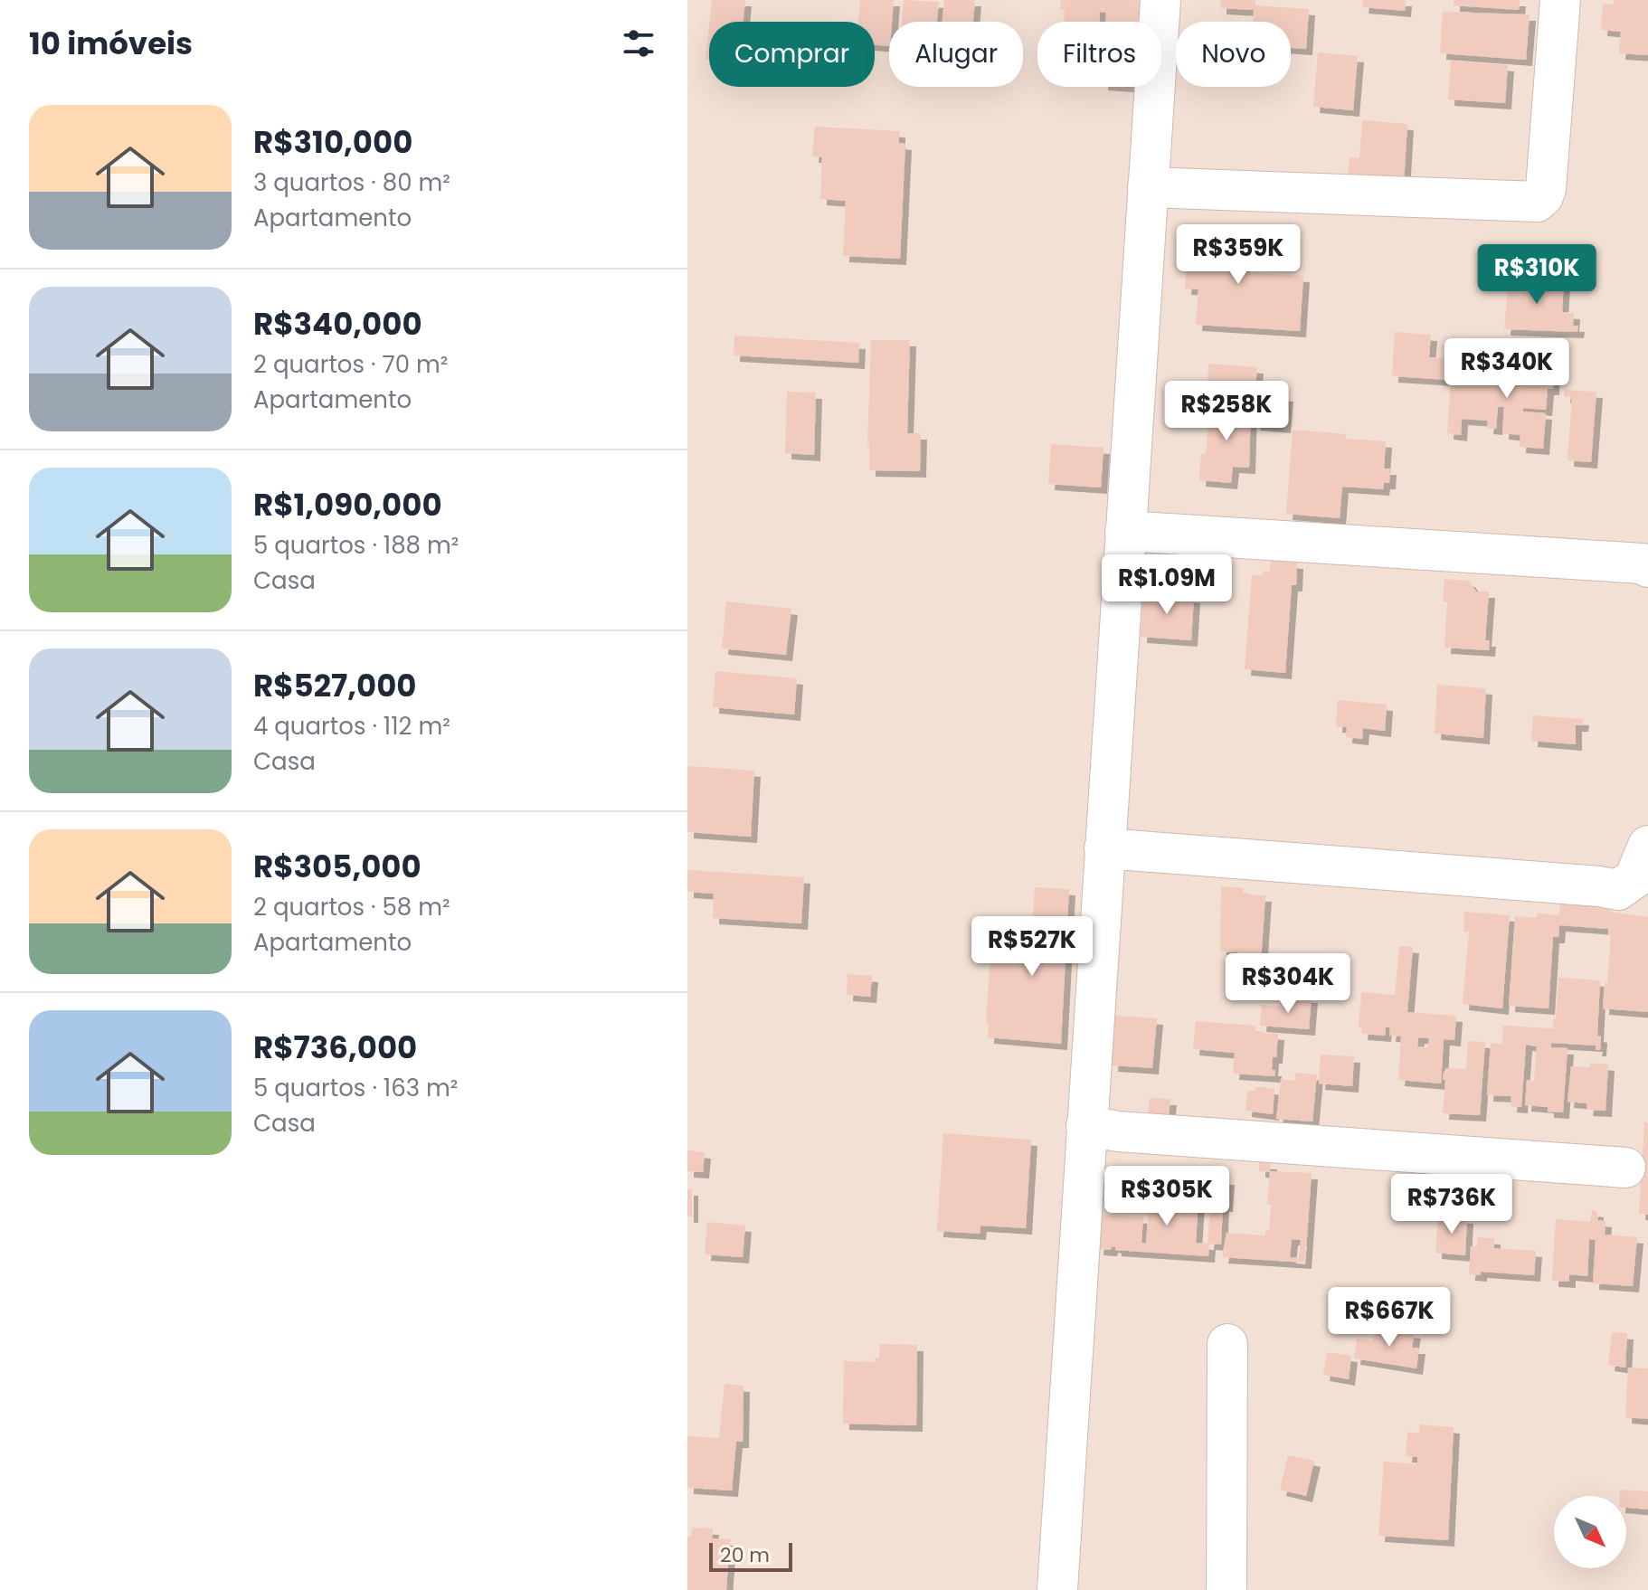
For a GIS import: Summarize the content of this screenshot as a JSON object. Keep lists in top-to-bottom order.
{
  "scale_bar": "20 m",
  "north": "bottom right",
  "page": {
    "heading": "10 imóveis",
    "chip": [
      "Comprar",
      "Alugar",
      "Filtros",
      "Novo"
    ],
    "list": [
      {
        "name": "R$310,000",
        "note": "3 quartos · 80 m² · Apartamento"
      },
      {
        "name": "R$340,000",
        "note": "2 quartos · 70 m² · Apartamento"
      },
      {
        "name": "R$1,090,000",
        "note": "5 quartos · 188 m² · Casa"
      },
      {
        "name": "R$527,000",
        "note": "4 quartos · 112 m² · Casa"
      },
      {
        "name": "R$305,000",
        "note": "2 quartos · 58 m² · Apartamento"
      },
      {
        "name": "R$736,000",
        "note": "5 quartos · 163 m² · Casa"
      }
    ],
    "price": [
      "R$359K",
      "R$310K",
      "R$340K",
      "R$258K",
      "R$1.09M",
      "R$527K",
      "R$304K",
      "R$305K",
      "R$736K",
      "R$667K"
    ],
    "scale": "20 m"
  }
}
